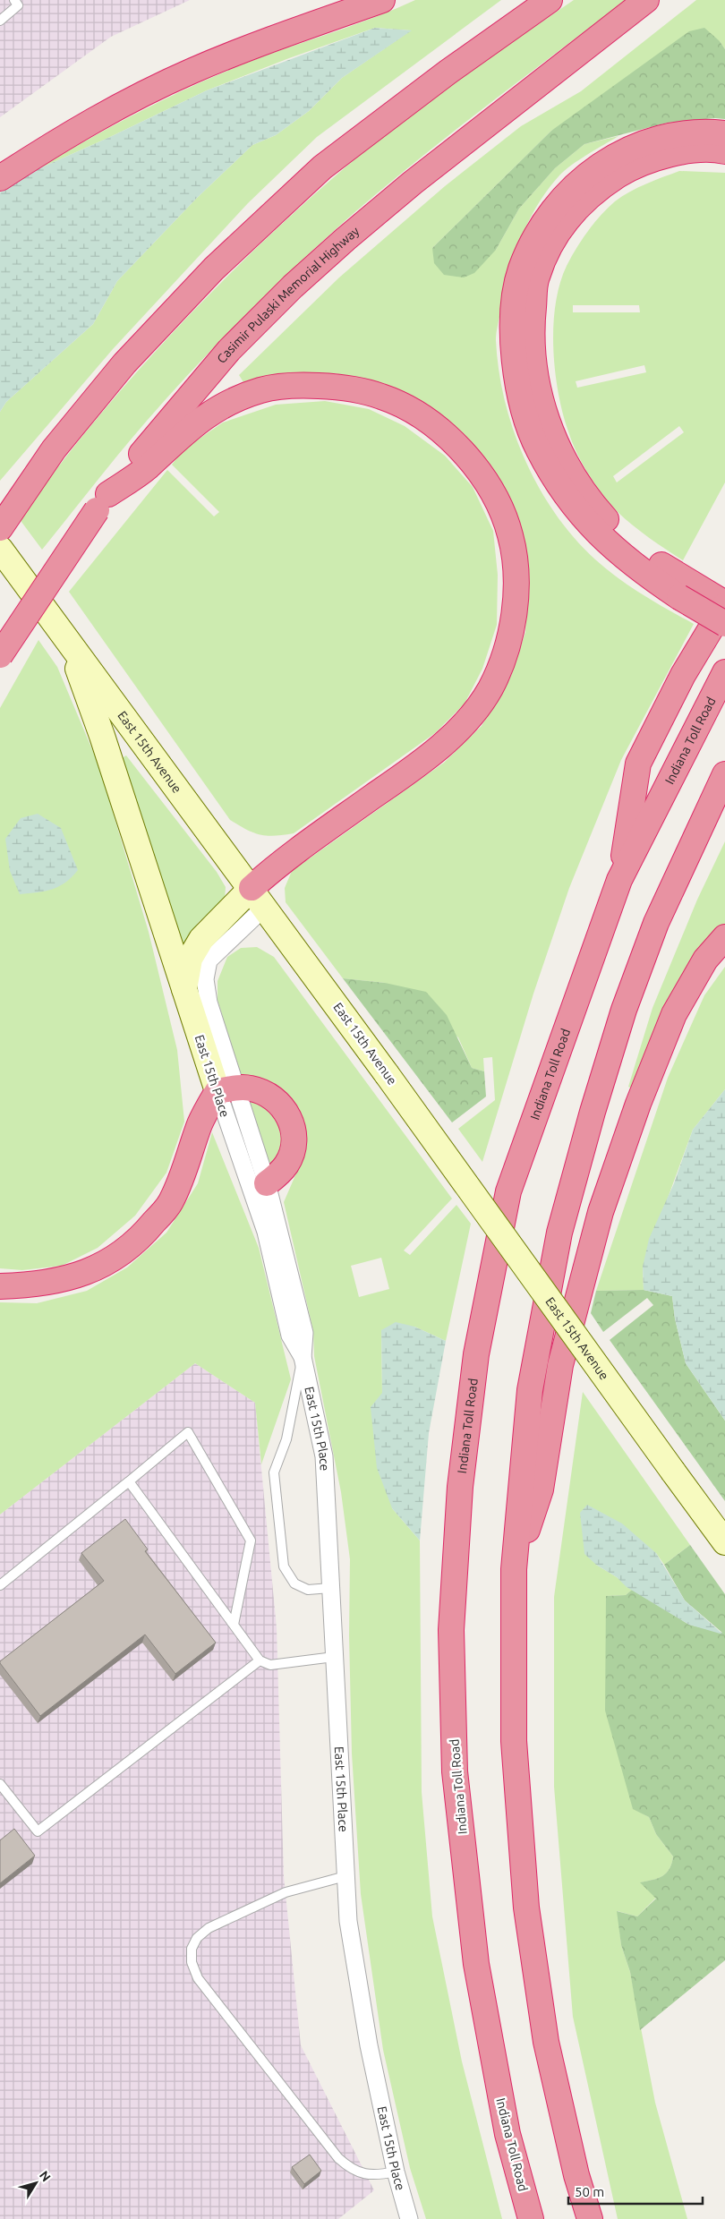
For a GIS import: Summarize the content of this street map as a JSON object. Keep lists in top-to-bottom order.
{
  "streets": {
    "highway": ["Casimir Pulaski Memorial Highway", "Indiana Toll Road"],
    "street": ["East 15th Avenue", "East 15th Place"]
  },
  "crossings": [
    ["East 15th Avenue", "East 15th Place"]
  ],
  "scale_bar": "50 m",
  "north": "top right"
}
